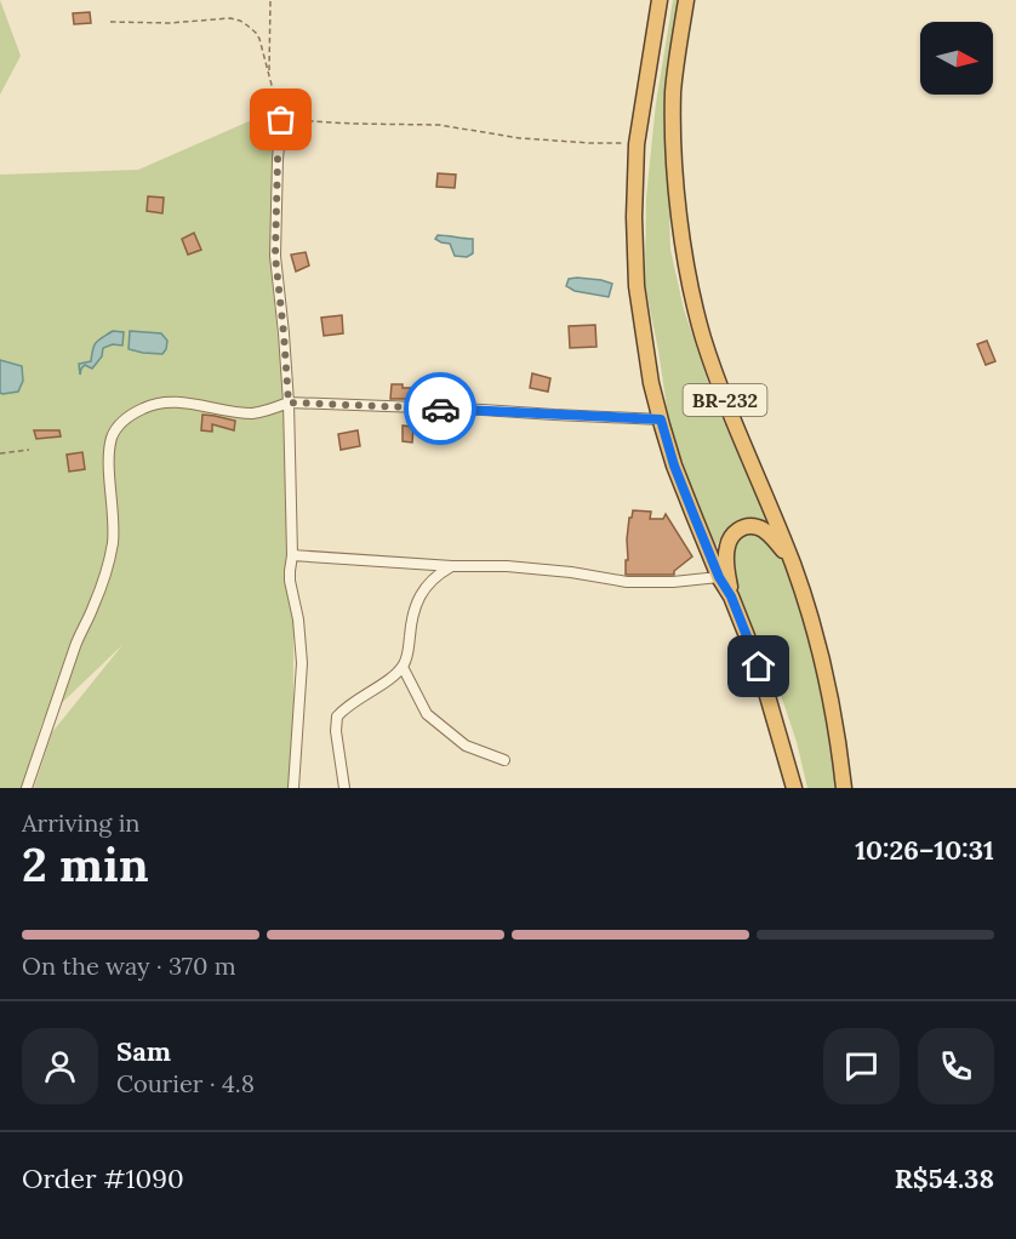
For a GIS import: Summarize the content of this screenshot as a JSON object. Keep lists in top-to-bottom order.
{
  "streets": {
    "highway": ["BR-232"]
  },
  "north": "right",
  "page": {
    "heading": ["2 min", "Arriving in", "10:26–10:31"],
    "panel": [
      "Sam",
      "Courier · 4.8",
      "Order #1090",
      "R$54.38"
    ],
    "bar": "On the way · 370 m"
  }
}
